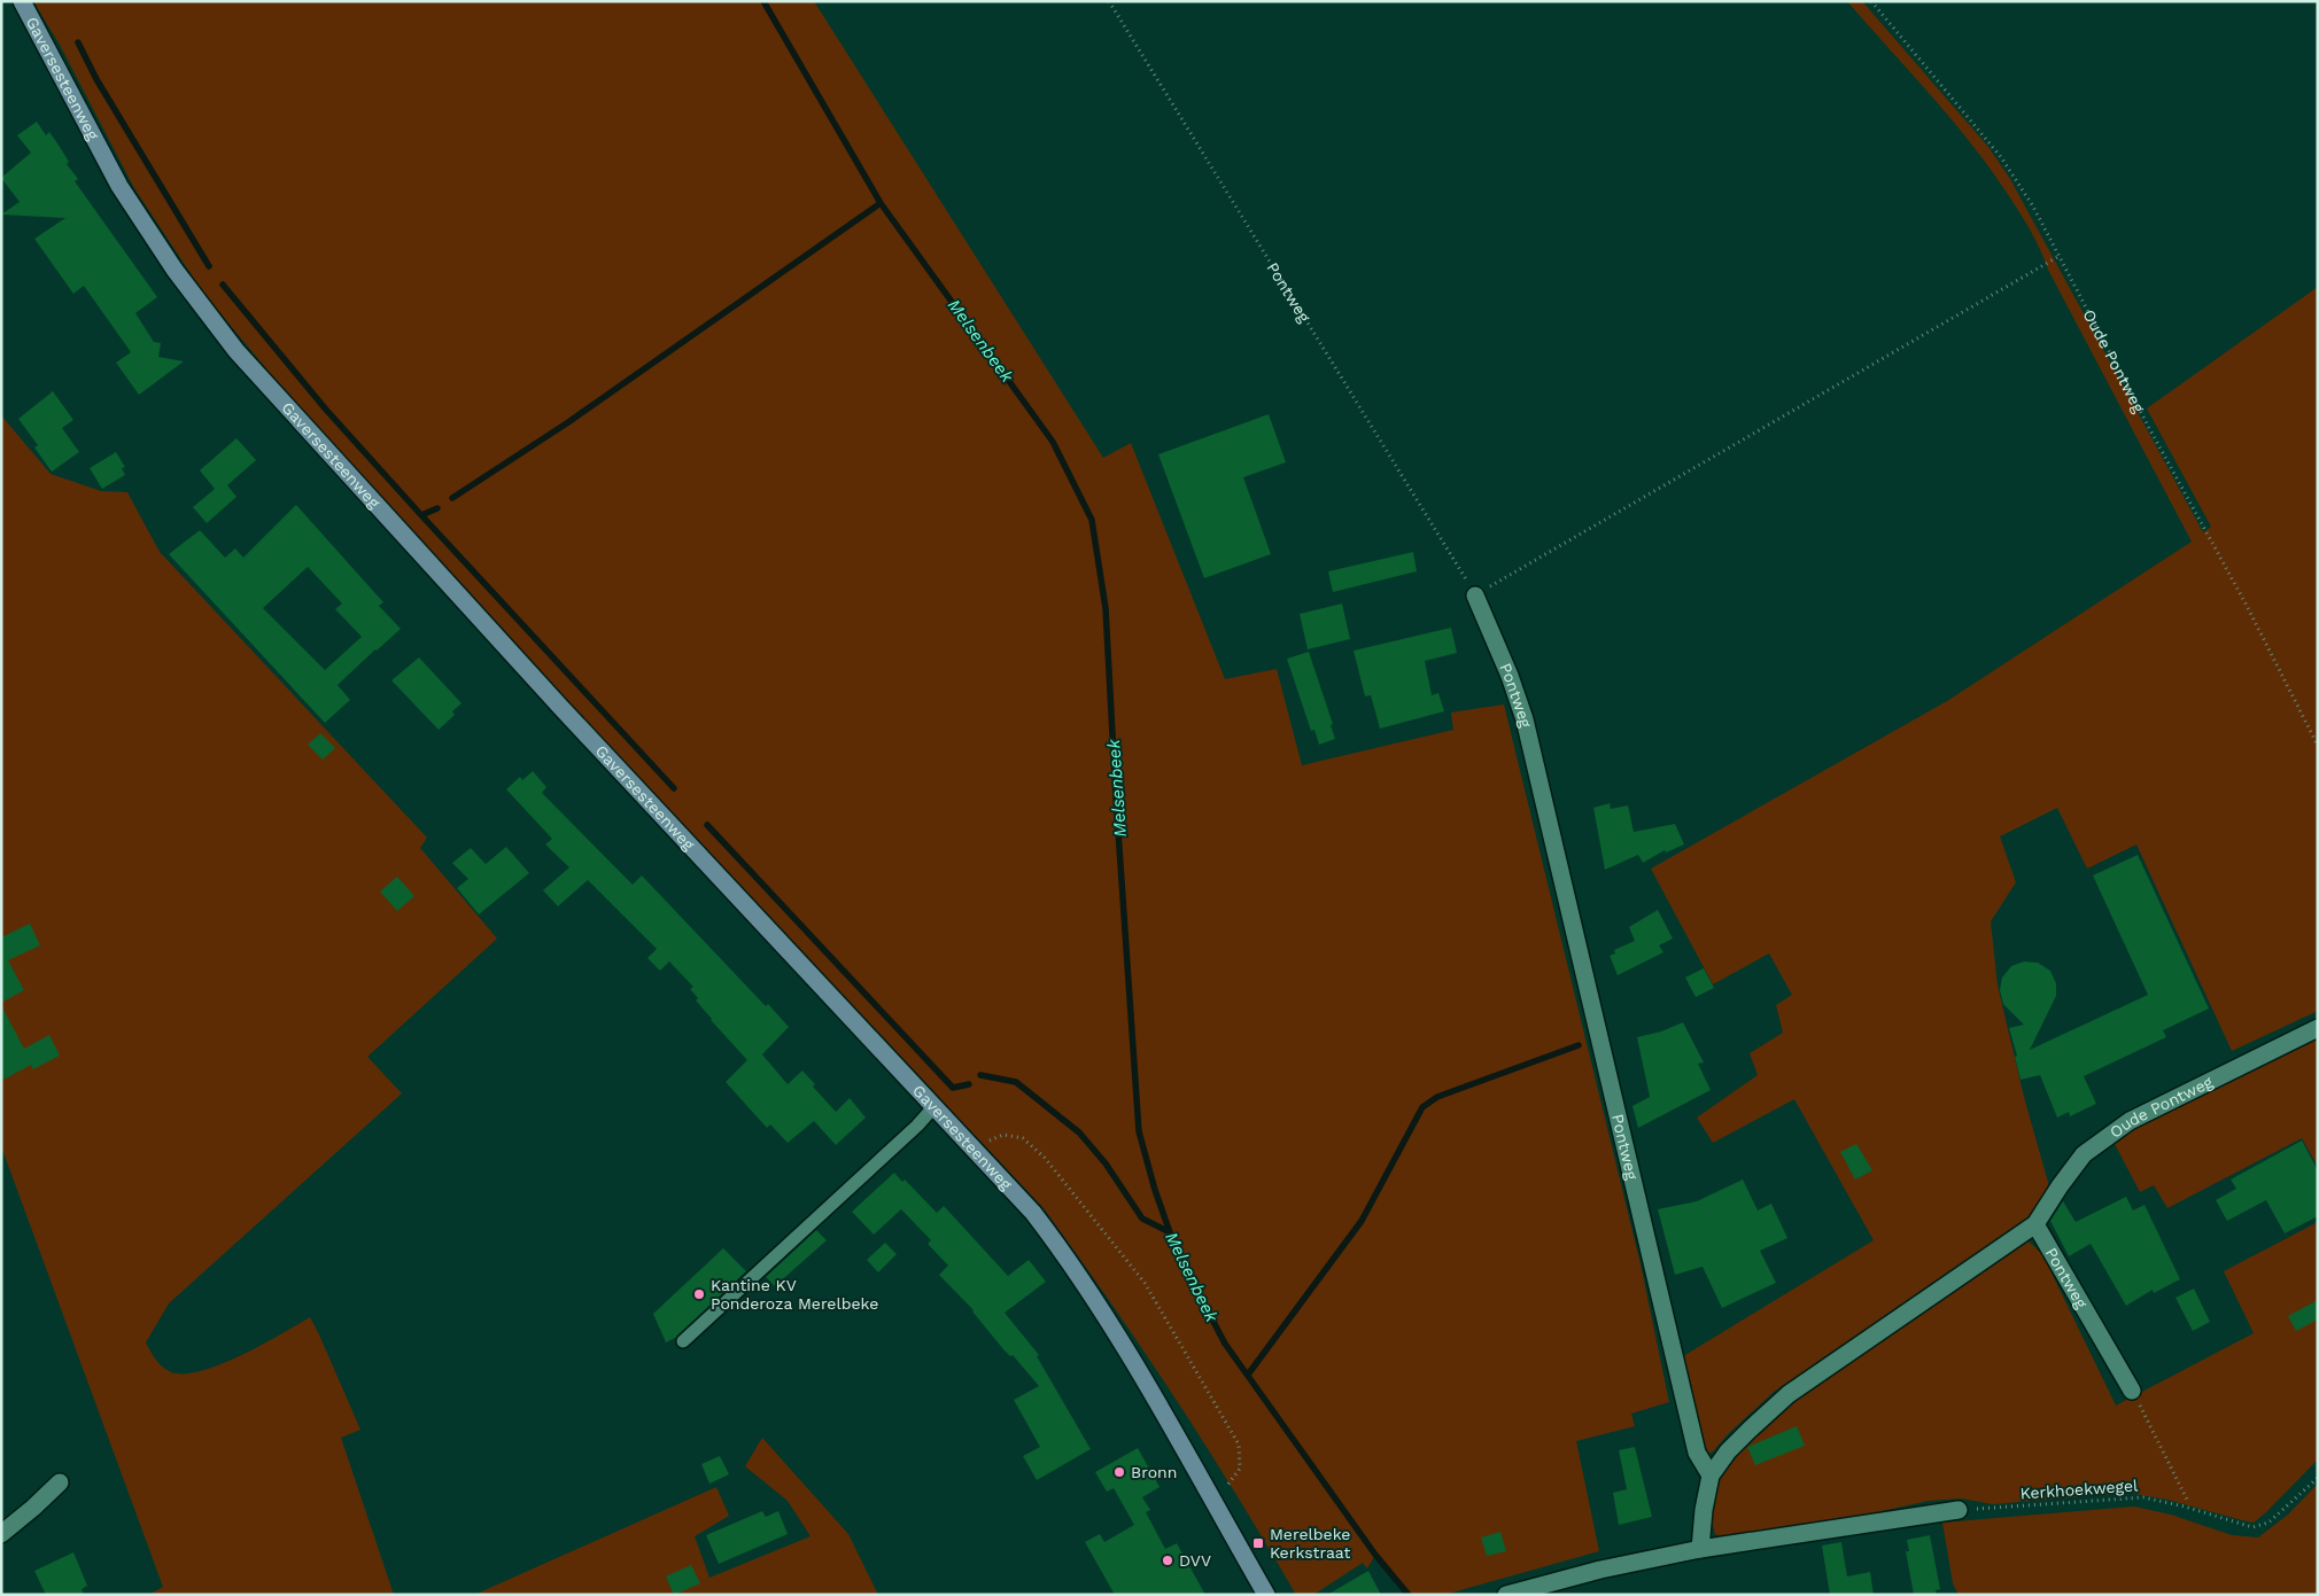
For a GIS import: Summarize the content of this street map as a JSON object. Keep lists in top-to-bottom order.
{
  "streets": {
    "street": ["Gaversesteenweg", "Pontweg", "Oude Pontweg"],
    "path": ["Kerkhoekwegel"]
  },
  "crossings": [
    ["Pontweg", "Oude Pontweg"]
  ],
  "water": ["Melsenbeek"],
  "places": {
    "other": ["Kantine KV Ponderoza Merelbeke", "Bronn", "DVV"],
    "transit": ["Merelbeke Kerkstraat"]
  }
}
